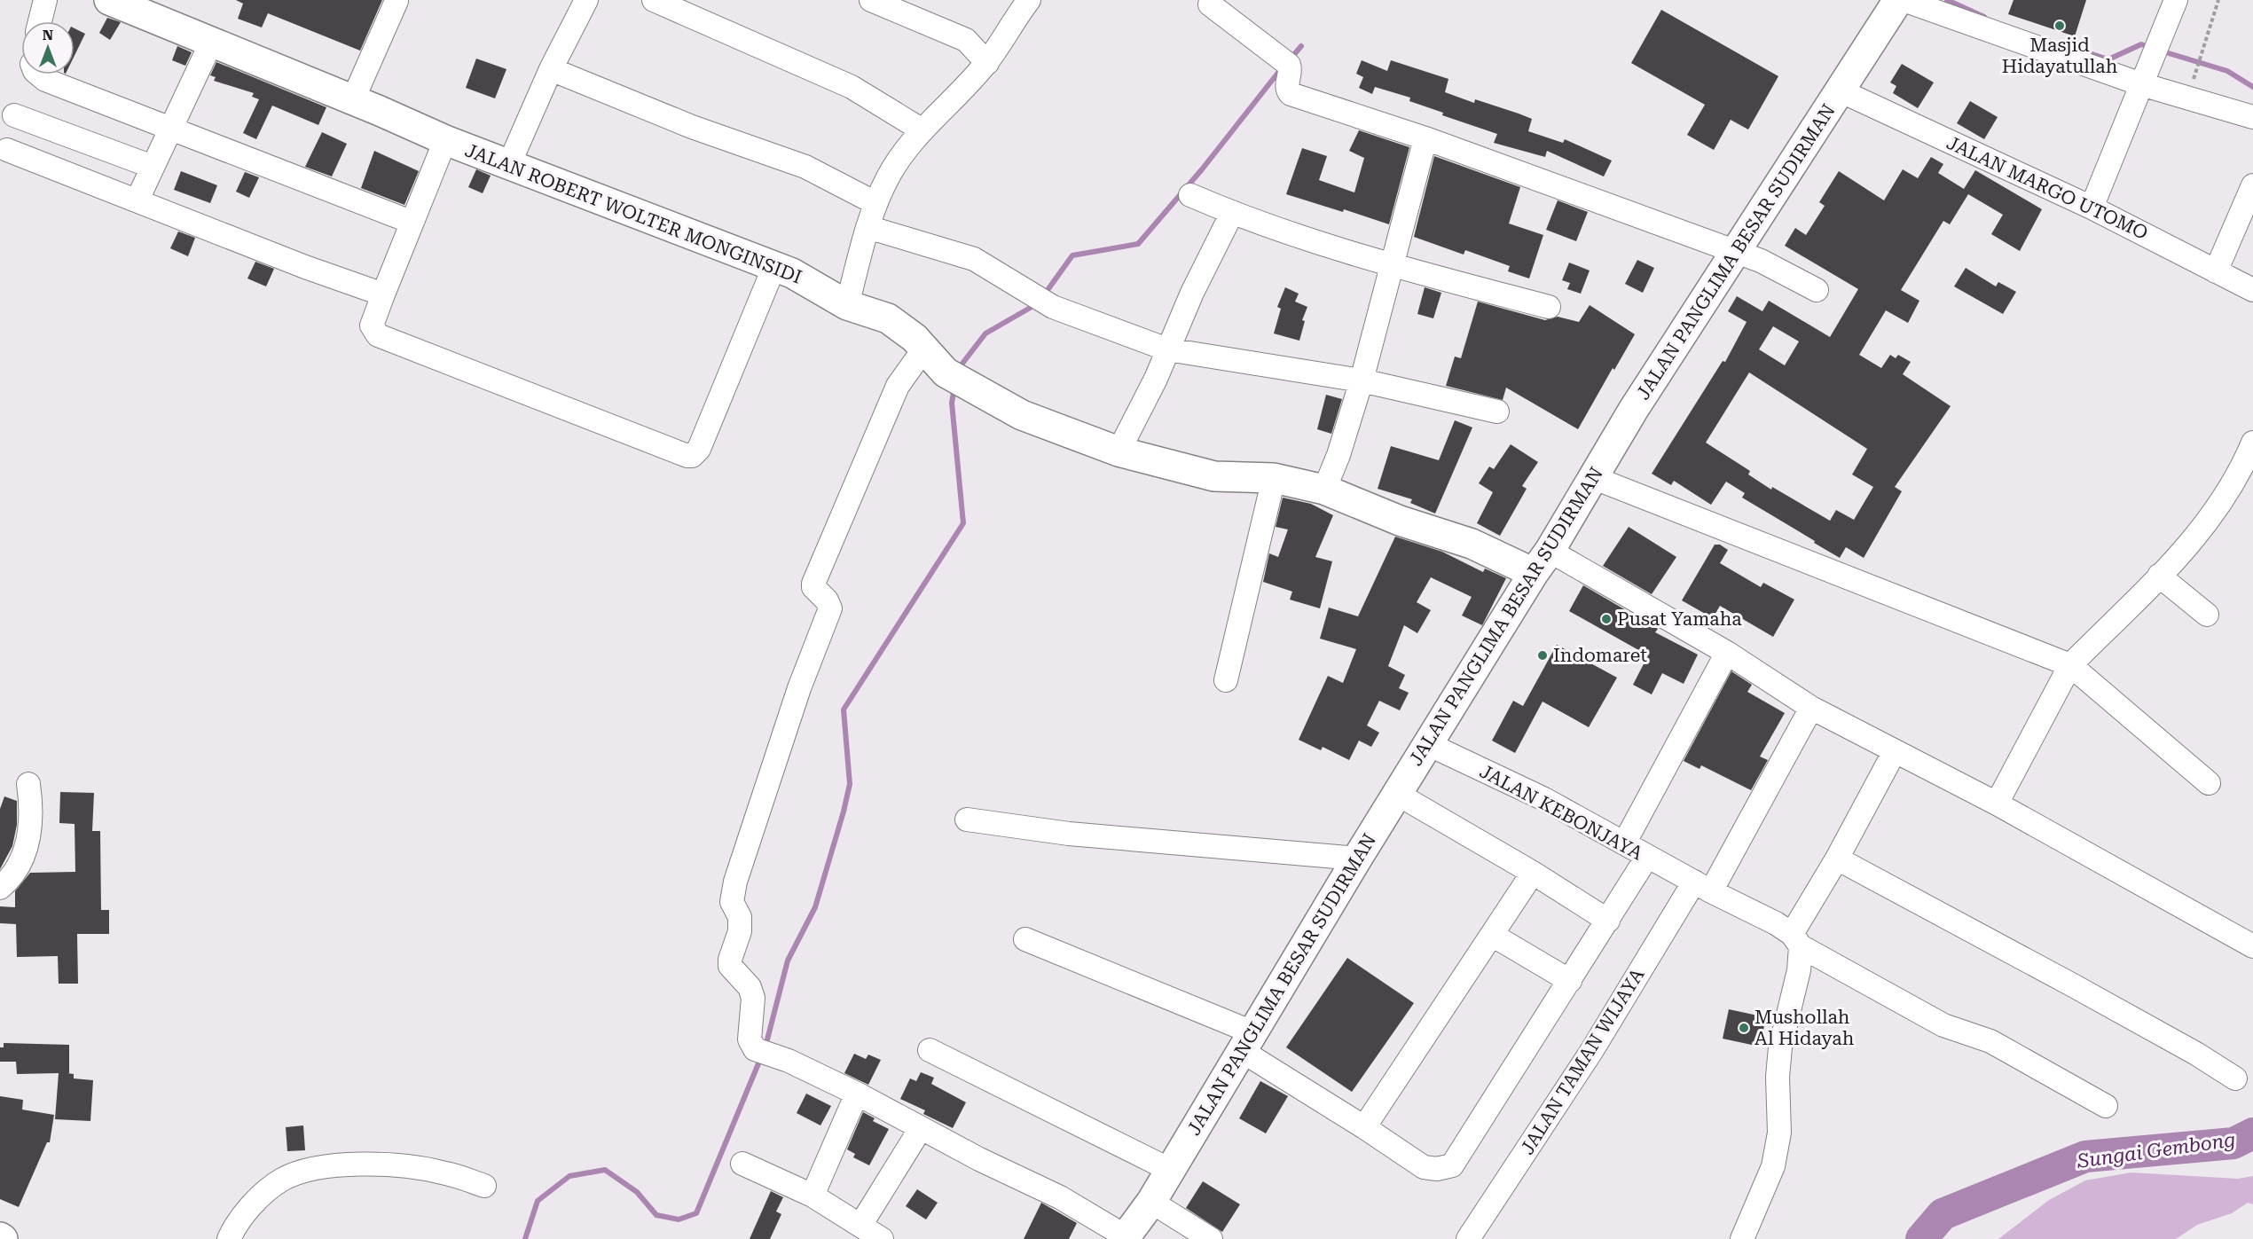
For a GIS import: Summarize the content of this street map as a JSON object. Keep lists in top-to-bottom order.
{
  "streets": {
    "main road": ["JALAN ROBERT WOLTER MONGINSIDI", "JALAN PANGLIMA BESAR SUDIRMAN"],
    "street": ["JALAN MARGO UTOMO", "JALAN KEBONJAYA", "JALAN TAMAN WIJAYA"]
  },
  "crossings": [
    ["JALAN MARGO UTOMO", "JALAN PANGLIMA BESAR SUDIRMAN"],
    ["JALAN ROBERT WOLTER MONGINSIDI", "JALAN PANGLIMA BESAR SUDIRMAN"],
    ["JALAN PANGLIMA BESAR SUDIRMAN", "JALAN KEBONJAYA"],
    ["JALAN KEBONJAYA", "JALAN TAMAN WIJAYA"]
  ],
  "water": ["Sungai Gembong"],
  "places": [
    "Masjid Hidayatullah",
    "Pusat Yamaha",
    "Indomaret",
    "Mushollah Al Hidayah"
  ],
  "north": "top"
}
